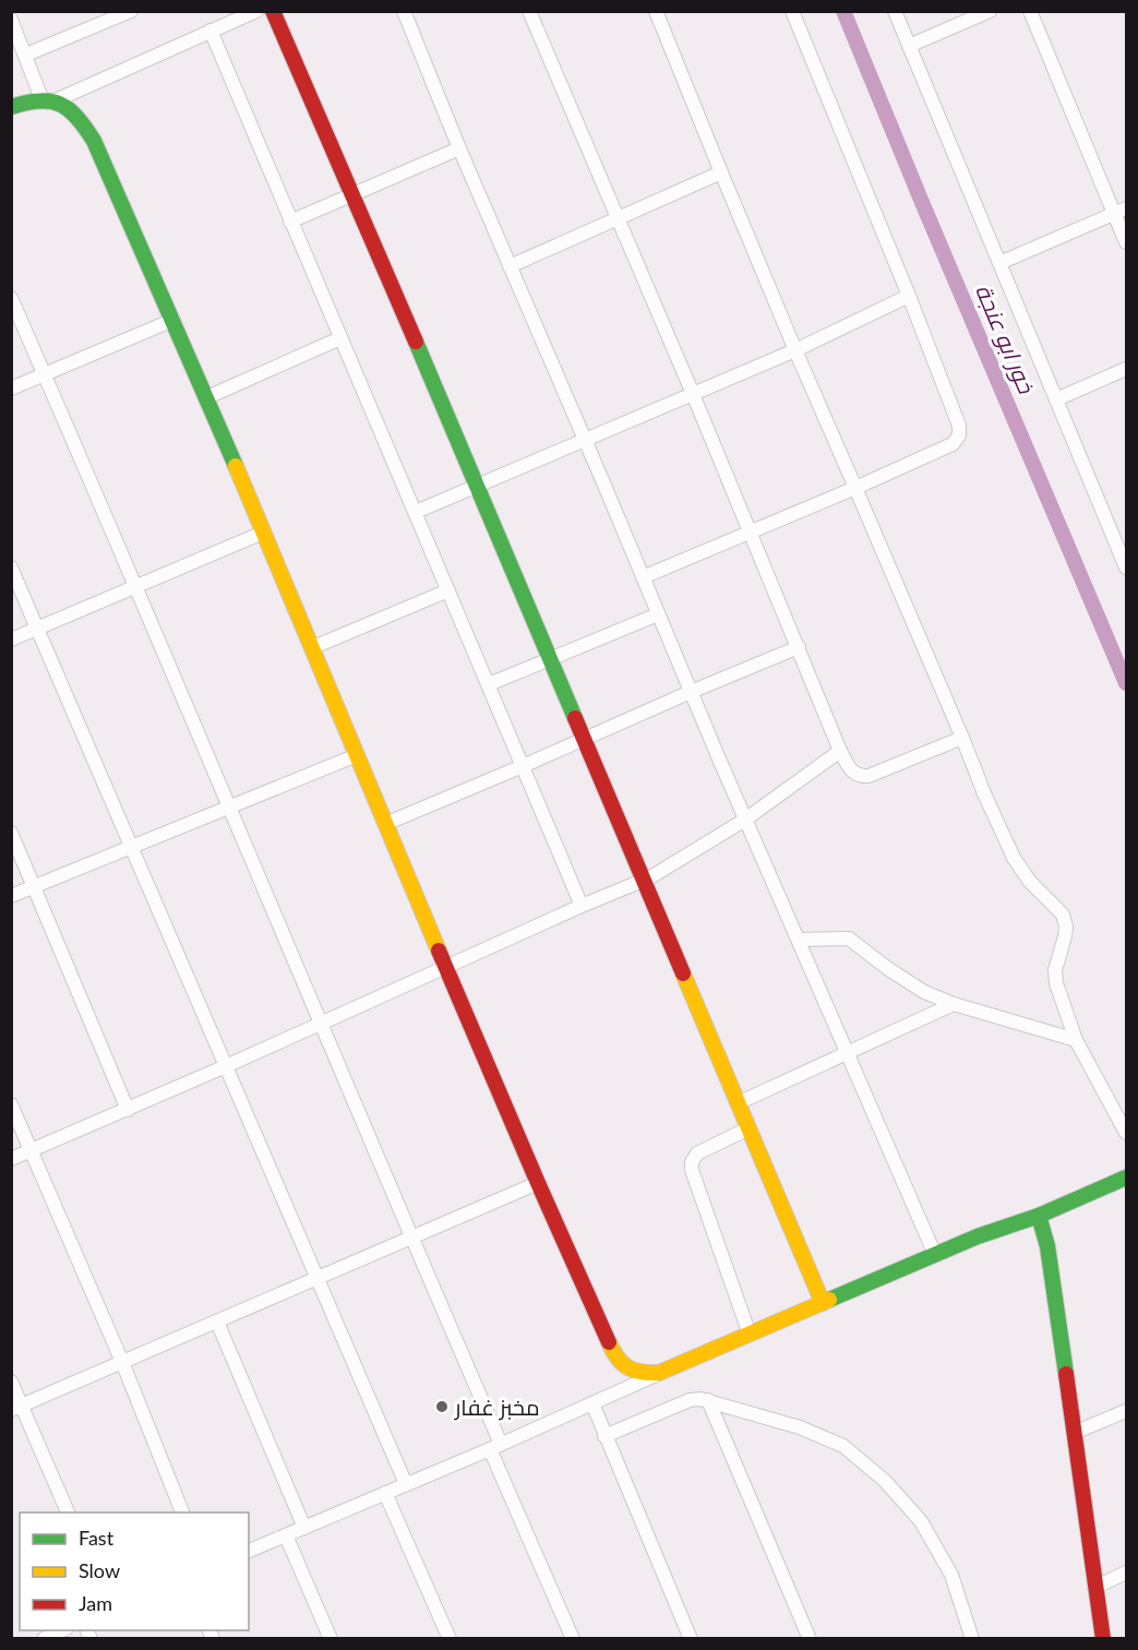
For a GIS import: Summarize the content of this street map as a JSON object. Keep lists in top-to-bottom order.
{
  "water": ["خور ابو عنجة"],
  "places": ["مخبز غفار"],
  "legend": ["Fast", "Slow", "Jam"]
}
